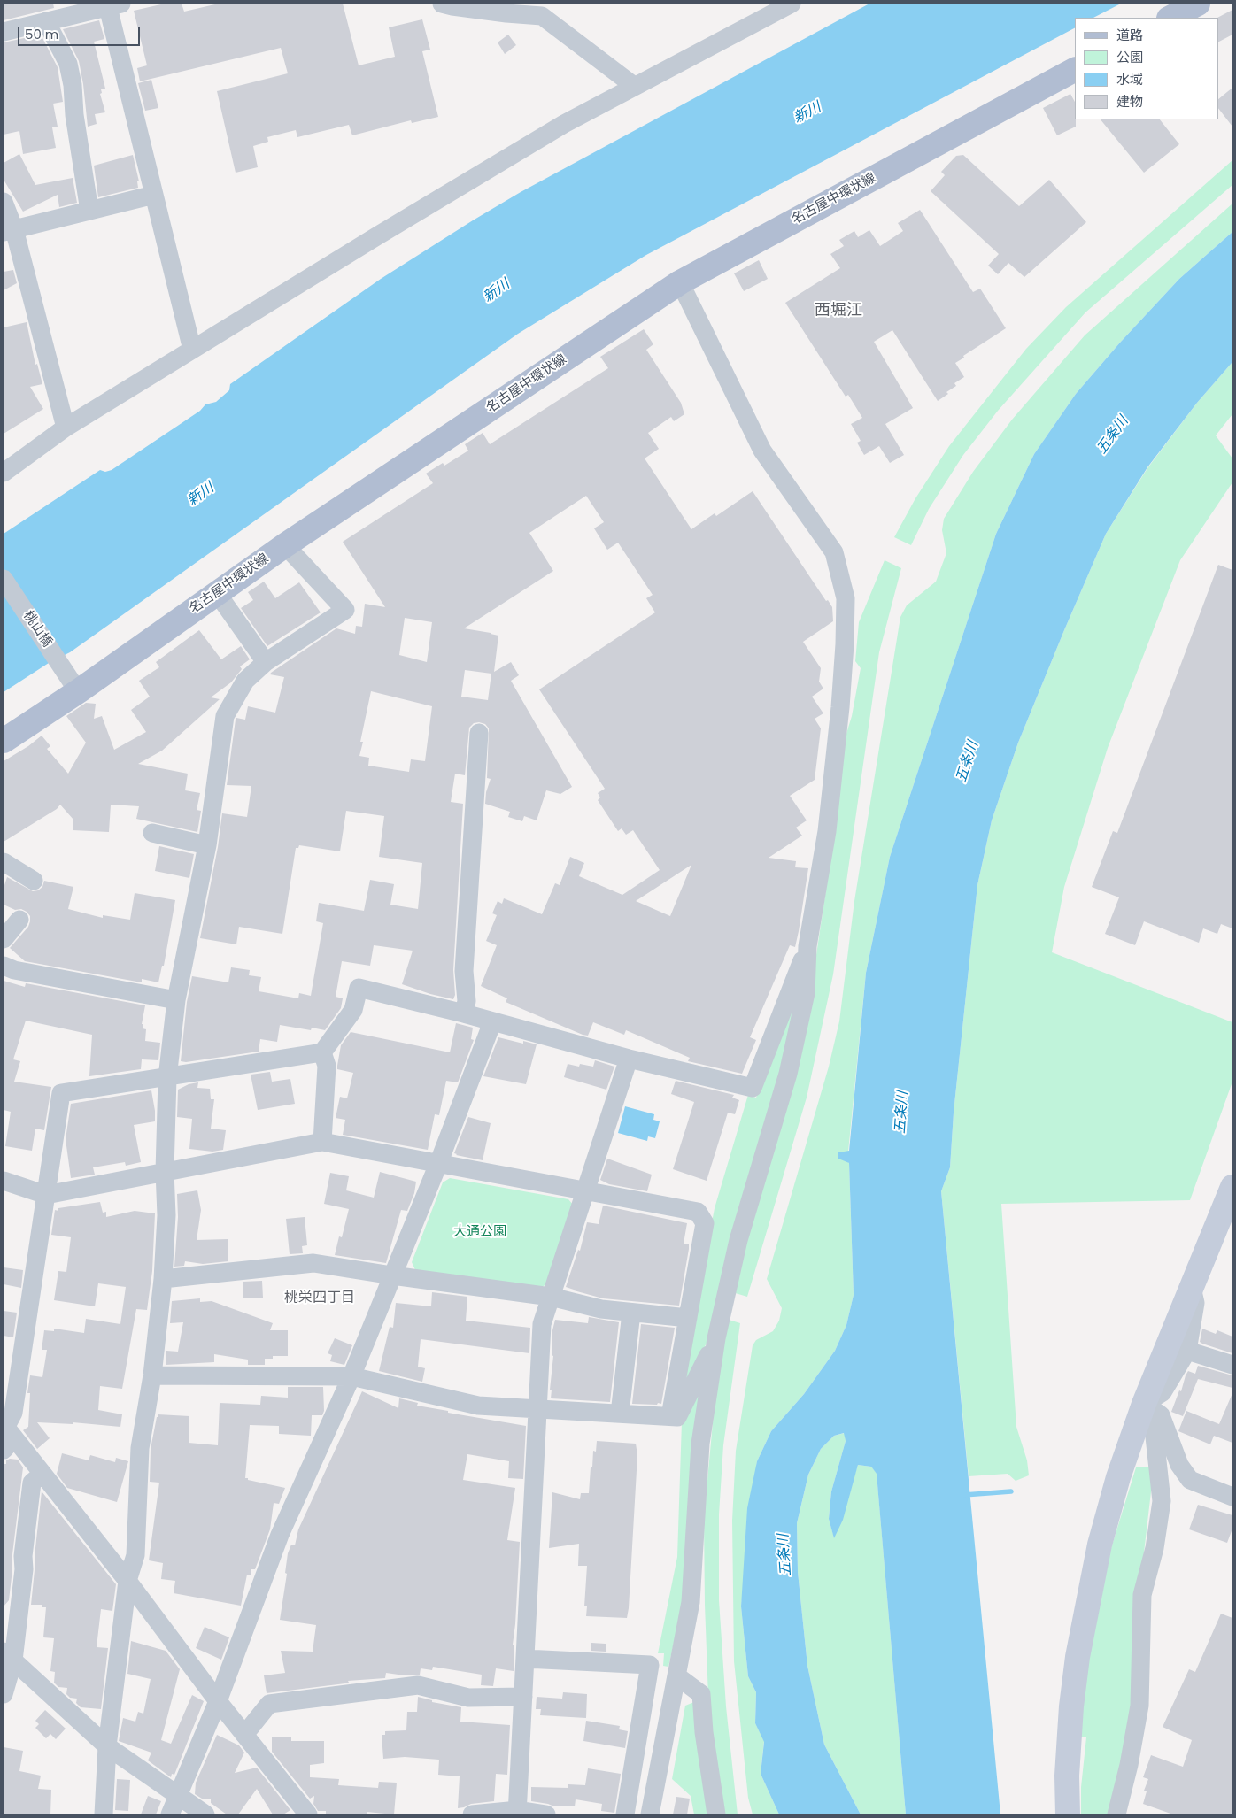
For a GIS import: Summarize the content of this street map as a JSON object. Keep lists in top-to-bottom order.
{
  "streets": {
    "main road": ["名古屋中環状線"],
    "street": ["桃山橋"]
  },
  "crossings": [
    ["名古屋中環状線", "桃山橋"]
  ],
  "districts": ["西堀江", "桃栄四丁目"],
  "water": ["新川", "五条川"],
  "parks": ["大通公園"],
  "legend": [
    "道路",
    "公園",
    "水域",
    "建物"
  ],
  "scale_bar": "50 m"
}
